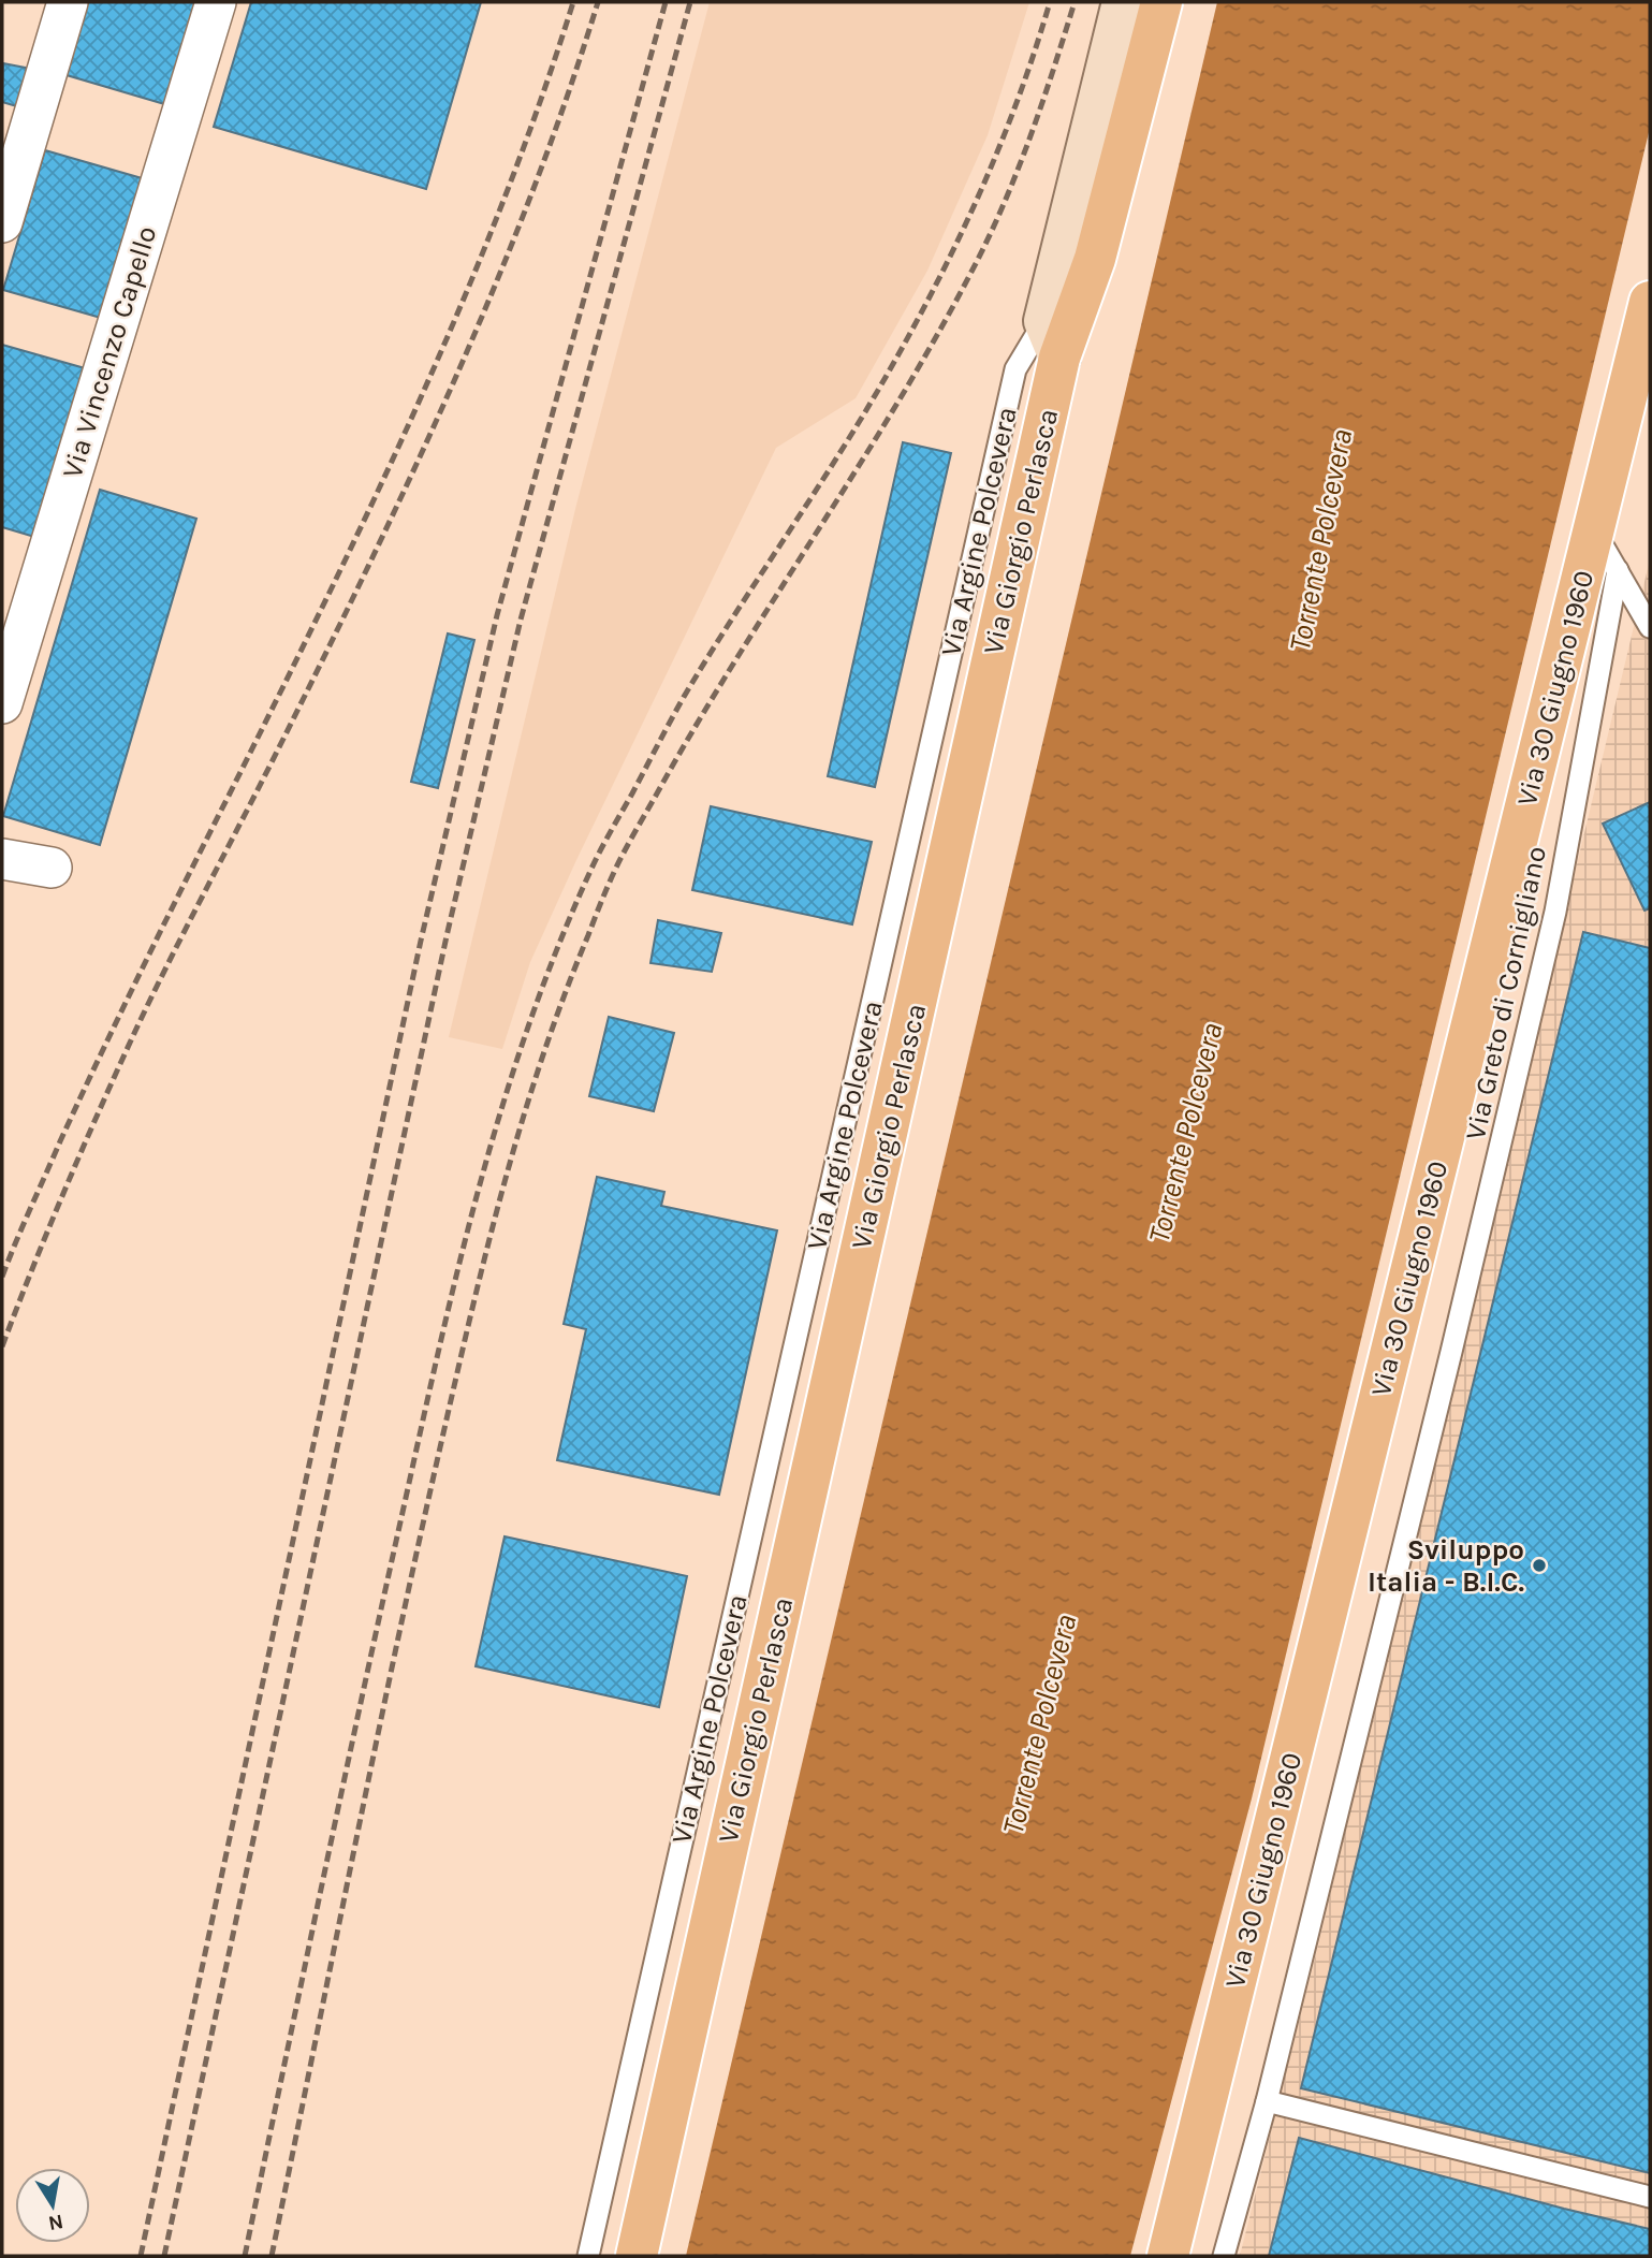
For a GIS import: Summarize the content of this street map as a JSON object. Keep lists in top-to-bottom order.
{
  "streets": {
    "main road": ["Via Argine Polcevera", "Via Giorgio Perlasca", "Via 30 Giugno 1960"],
    "street": ["Via Vincenzo Capello"],
    "lane": ["Via Greto di Cornigliano"]
  },
  "crossings": [
    ["Via Argine Polcevera", "Via Giorgio Perlasca"]
  ],
  "water": ["Torrente Polcevera"],
  "places": ["Sviluppo Italia - B.I.C."],
  "north": "bottom"
}
